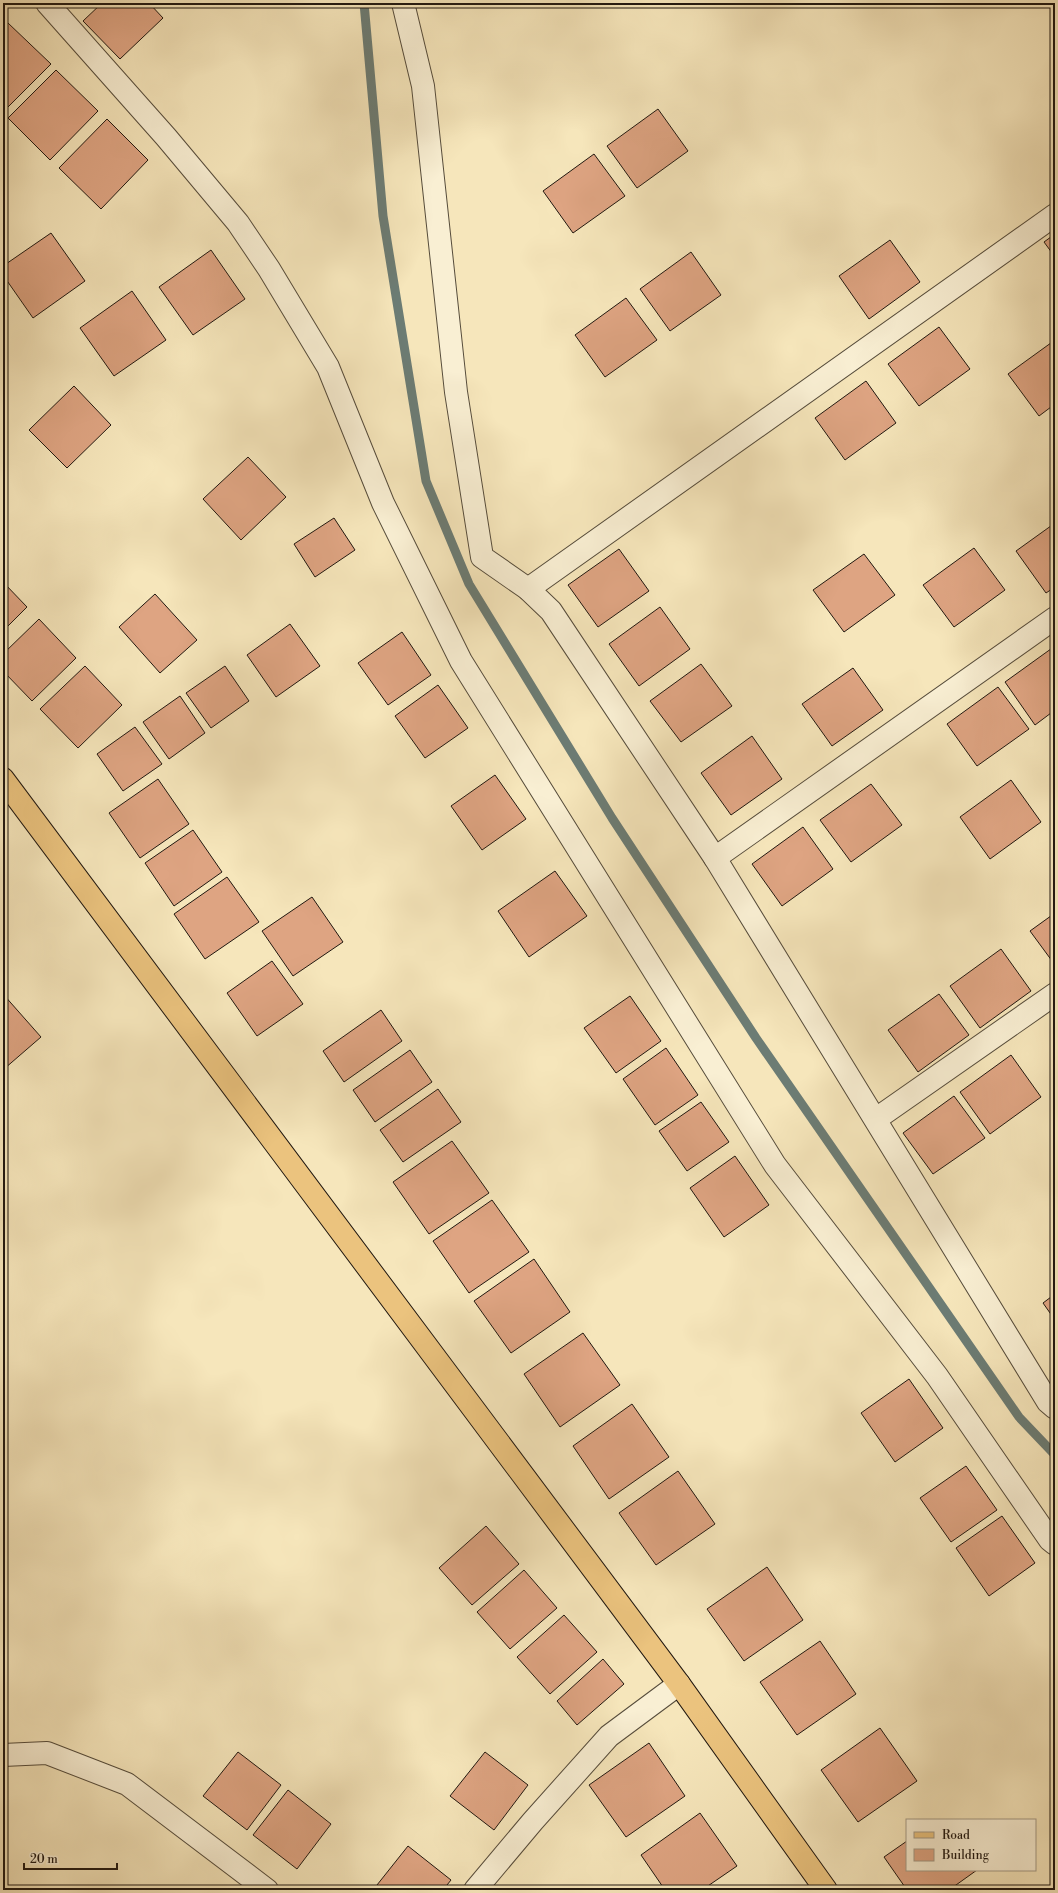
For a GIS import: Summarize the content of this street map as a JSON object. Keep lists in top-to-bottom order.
{
  "legend": ["Road", "Building"],
  "scale_bar": "20 m"
}
